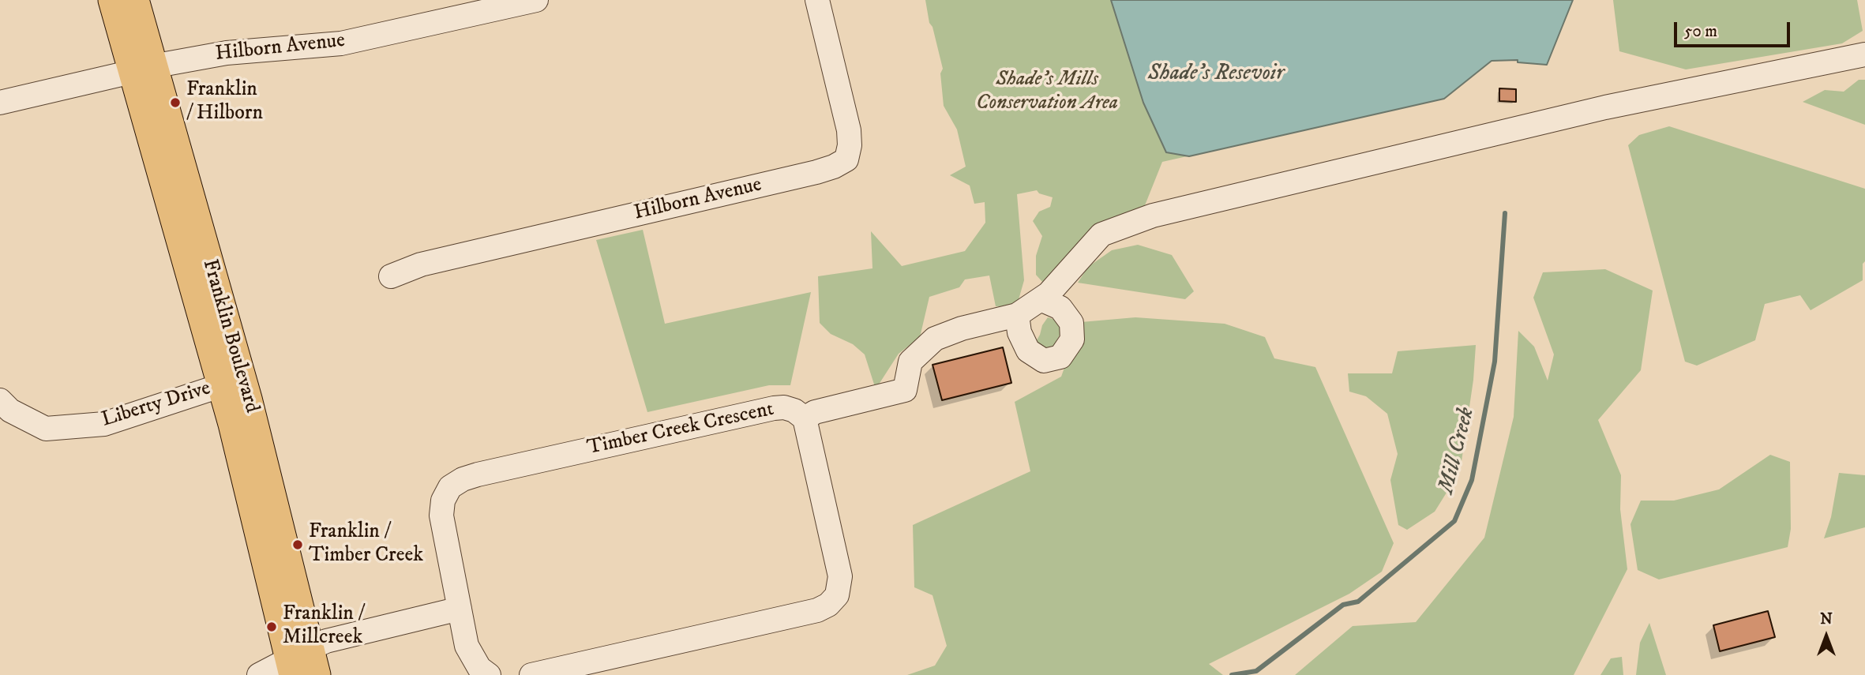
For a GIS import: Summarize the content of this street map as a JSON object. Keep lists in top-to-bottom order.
{
  "streets": {
    "main road": ["Franklin Boulevard"],
    "street": ["Hilborn Avenue", "Liberty Drive", "Timber Creek Crescent"]
  },
  "crossings": [
    ["Hilborn Avenue", "Franklin Boulevard"],
    ["Franklin Boulevard", "Liberty Drive"]
  ],
  "water": ["Shade’s Resevoir", "Mill Creek"],
  "parks": ["Shade’s Mills Conservation Area"],
  "places": ["Franklin / Hilborn", "Franklin / Timber Creek", "Franklin / Millcreek"],
  "scale_bar": "50 m",
  "north": "top"
}
